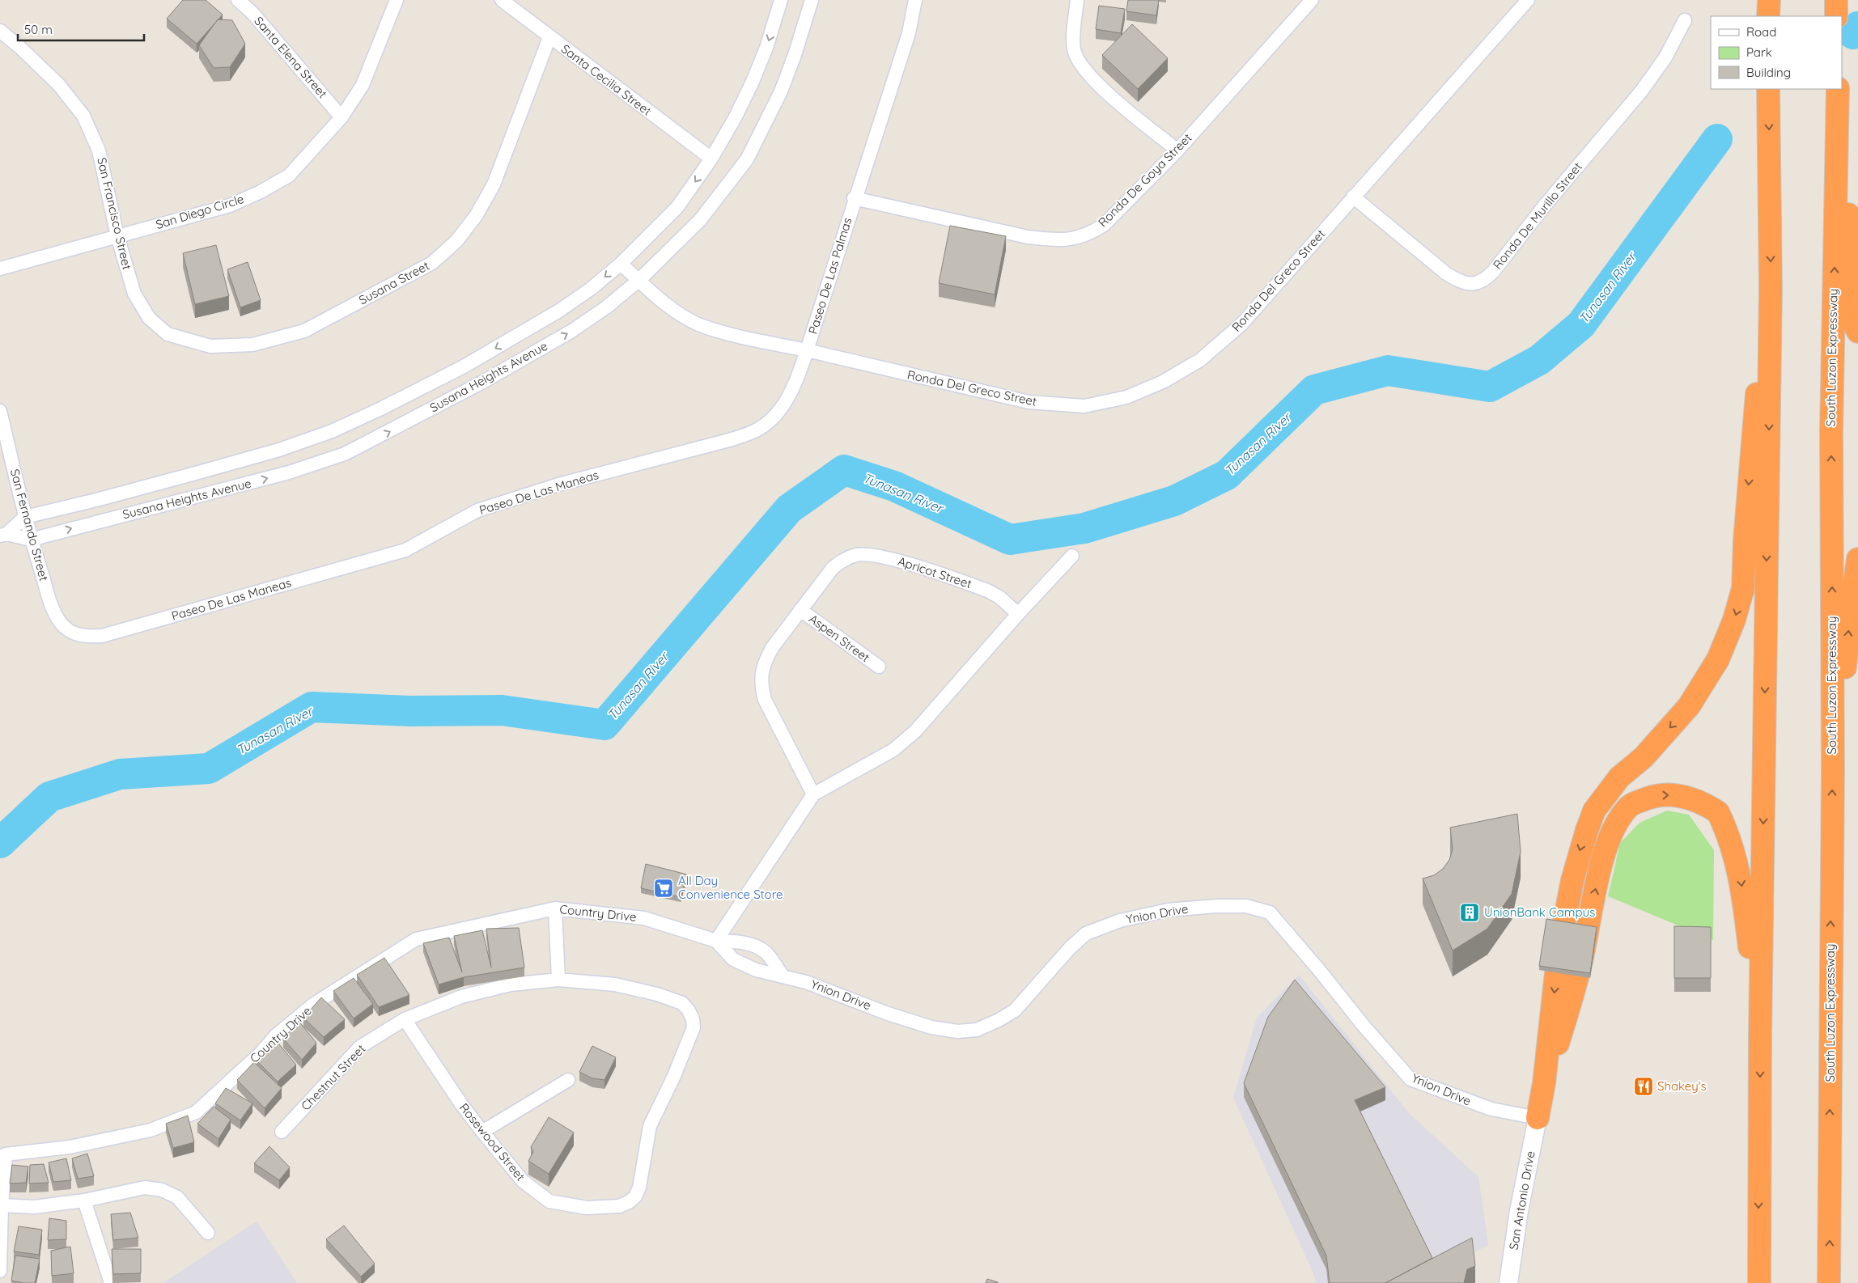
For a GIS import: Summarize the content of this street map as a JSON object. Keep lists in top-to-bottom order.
{
  "streets": {
    "highway": ["South Luzon Expressway"],
    "street": [
      "Santa Elena Street",
      "Santa Cecilia Street",
      "Ronda De Goya Street",
      "San Diego Circle",
      "San Francisco Street",
      "Ronda De Murillo Street",
      "Paseo De Las Palmas",
      "Ronda Del Greco Street",
      "Susana Street",
      "Susana Heights Avenue",
      "Paseo De Las Maneas",
      "San Fernando Street",
      "Apricot Street",
      "Aspen Street",
      "Country Drive",
      "Ynion Drive",
      "Chestnut Street",
      "Rosewood Street",
      "San Antonio Drive"
    ]
  },
  "crossings": [
    ["Santa Elena Street", "San Diego Circle"],
    ["Santa Cecilia Street", "Susana Street"],
    ["Santa Cecilia Street", "Susana Heights Avenue"],
    ["Ronda De Goya Street", "Paseo De Las Palmas"],
    ["San Diego Circle", "San Francisco Street"],
    ["San Francisco Street", "Susana Street"],
    ["Ronda De Murillo Street", "Ronda Del Greco Street"],
    ["Paseo De Las Palmas", "Ronda Del Greco Street"],
    ["Paseo De Las Palmas", "Susana Heights Avenue"],
    ["Paseo De Las Palmas", "Paseo De Las Maneas"],
    ["Ronda Del Greco Street", "Paseo De Las Maneas"],
    ["Susana Heights Avenue", "San Fernando Street"],
    ["Paseo De Las Maneas", "San Fernando Street"],
    ["Apricot Street", "Aspen Street"],
    ["Country Drive", "Ynion Drive"],
    ["Ynion Drive", "San Antonio Drive"],
    ["Chestnut Street", "Rosewood Street"]
  ],
  "water": ["Tunasan River"],
  "places": {
    "supermarket": ["All Day Convenience Store"],
    "building": ["UnionBank Campus"],
    "restaurant": ["Shakey's"]
  },
  "legend": ["Road", "Park", "Building"],
  "scale_bar": "50 m"
}
